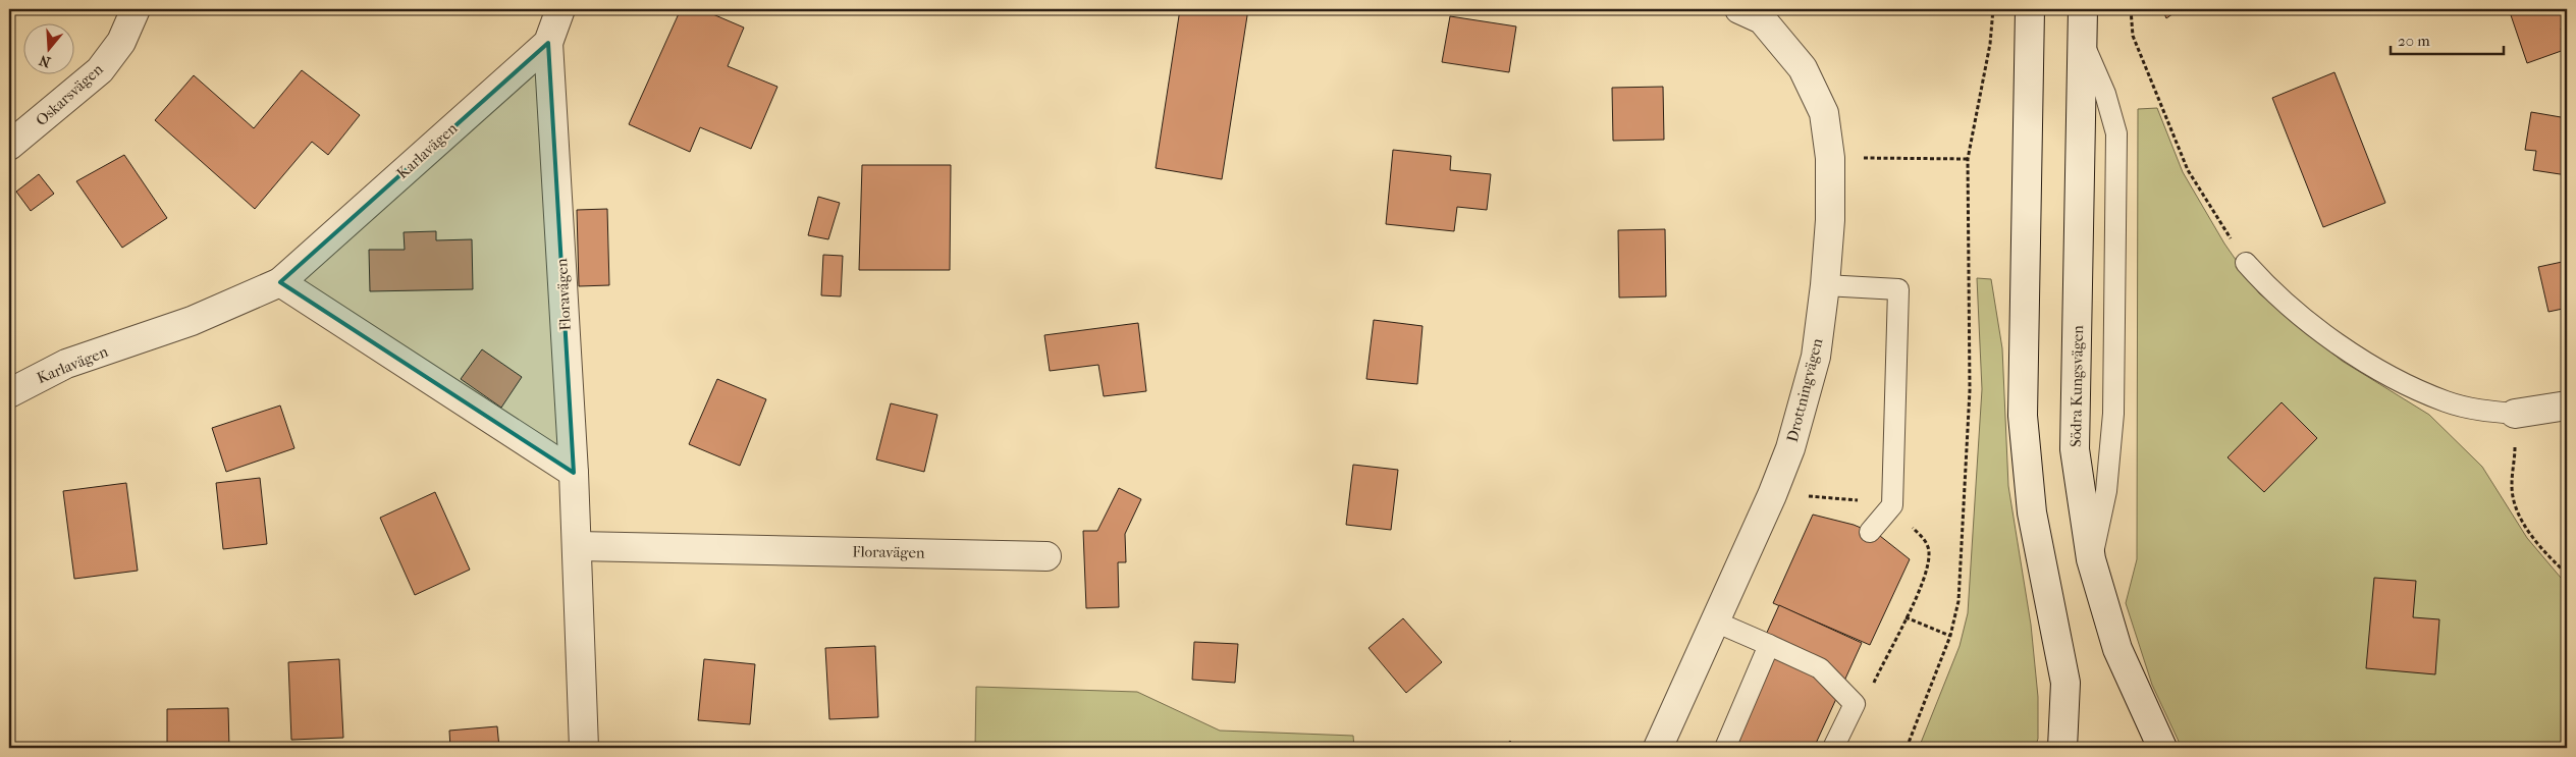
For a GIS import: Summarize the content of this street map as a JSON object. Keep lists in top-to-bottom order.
{
  "streets": {
    "street": [
      "Oskarsvägen",
      "Karlavägen",
      "Floravägen",
      "Södra Kungsvägen",
      "Drottningvägen"
    ]
  },
  "crossings": [
    ["Karlavägen", "Floravägen"]
  ],
  "scale_bar": "20 m",
  "north": "bottom"
}
